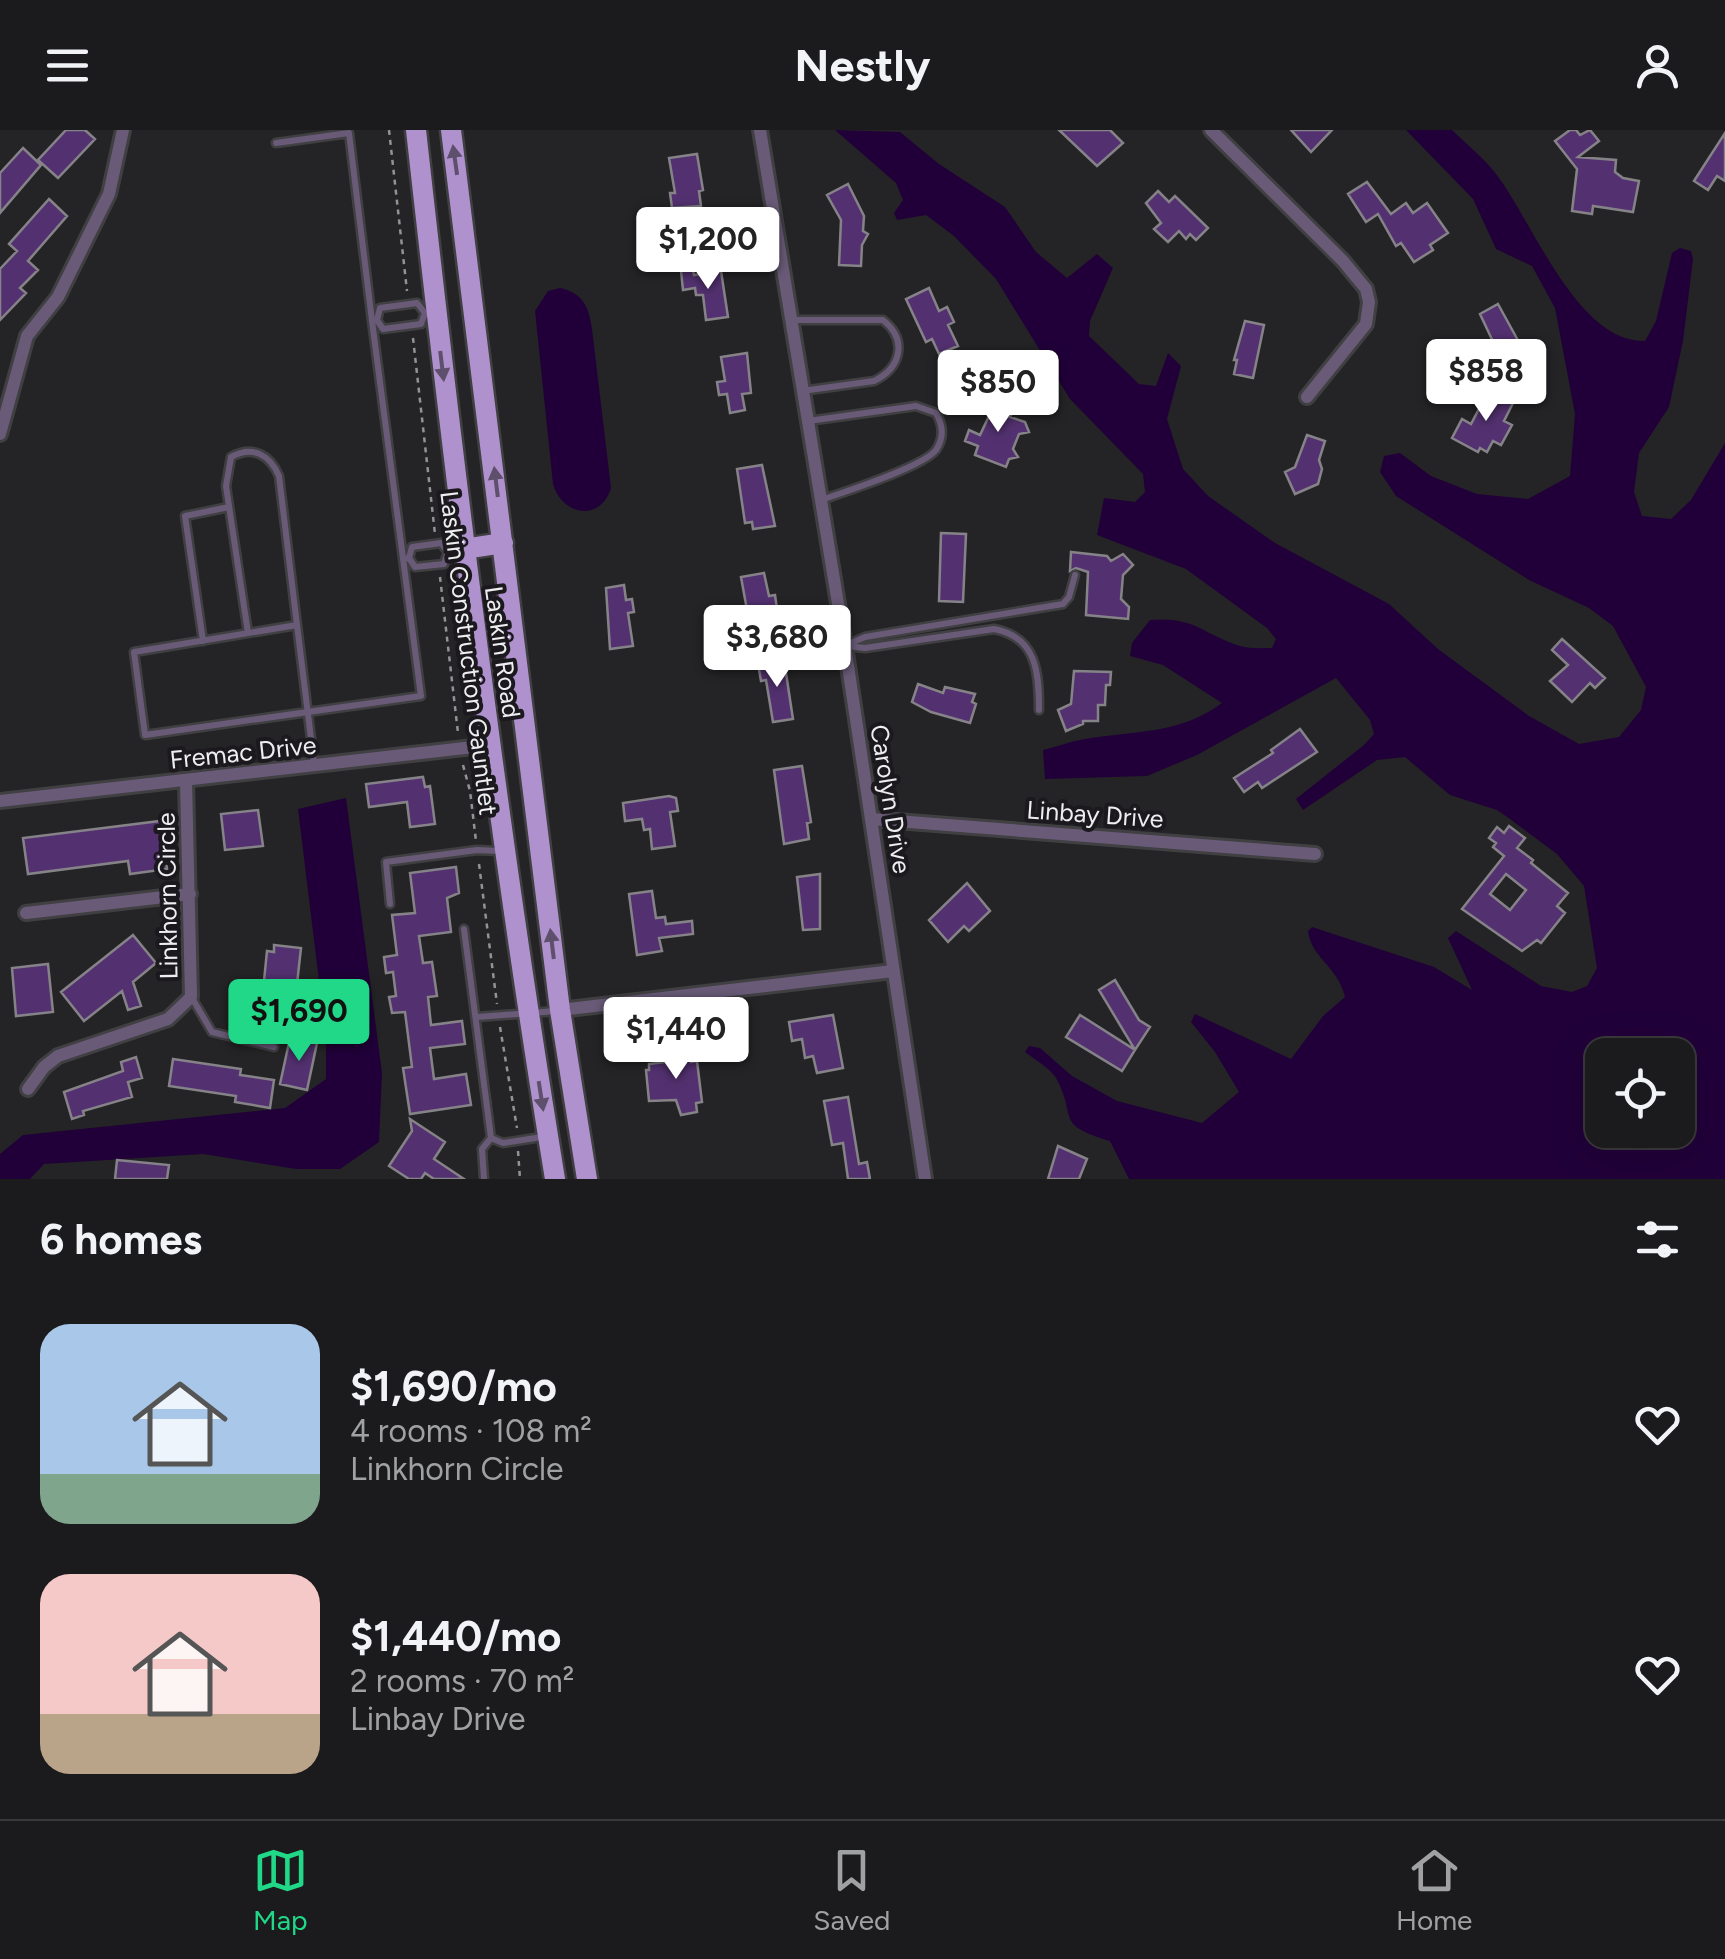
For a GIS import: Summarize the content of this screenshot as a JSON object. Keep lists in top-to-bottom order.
{
  "streets": {
    "main road": ["Laskin Road"],
    "street": [
      "Fremac Drive",
      "Carolyn Drive",
      "Linbay Drive",
      "Linkhorn Circle"
    ],
    "path": ["Laskin Construction Gauntlet"]
  },
  "crossings": [
    ["Laskin Road", "Fremac Drive"],
    ["Laskin Construction Gauntlet", "Fremac Drive"],
    ["Fremac Drive", "Linkhorn Circle"],
    ["Carolyn Drive", "Linbay Drive"]
  ],
  "page": {
    "header": "Nestly",
    "price": [
      "$1,200",
      "$858",
      "$850",
      "$3,680",
      "$1,690",
      "$1,440"
    ],
    "heading": "6 homes",
    "list": [
      {
        "name": "$1,690/mo",
        "note": "4 rooms · 108 m² · Linkhorn Circle"
      },
      {
        "name": "$1,440/mo",
        "note": "2 rooms · 70 m² · Linbay Drive"
      }
    ],
    "tabs": ["Map", "Saved", "Home"]
  }
}
